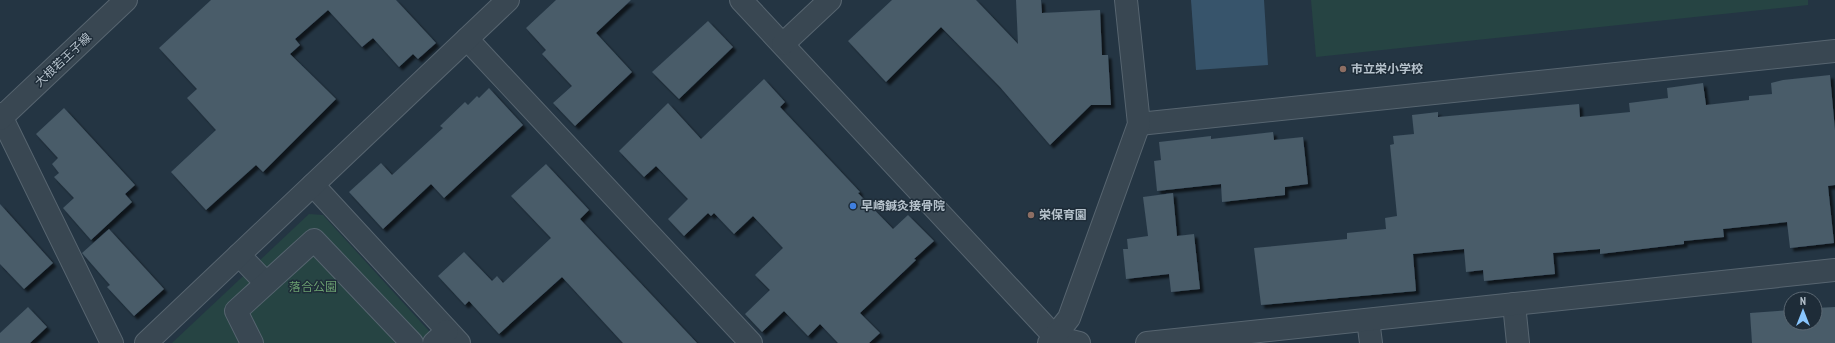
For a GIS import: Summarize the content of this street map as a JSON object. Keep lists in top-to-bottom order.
{
  "streets": {
    "street": ["大根若王子線"]
  },
  "parks": ["落合公園"],
  "places": ["市立栄小学校", "早崎鍼灸接骨院", "栄保育園"],
  "north": "top"
}
